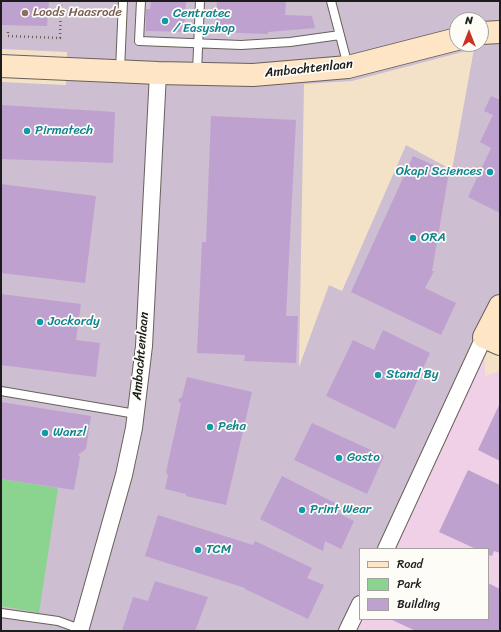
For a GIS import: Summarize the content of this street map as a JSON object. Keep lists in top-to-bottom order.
{
  "streets": {
    "street": ["Ambachtenlaan"]
  },
  "places": [
    "Loods Haasrode",
    "Centratec / Easyshop",
    "Pirmatech",
    "Okapi Sciences",
    "ORA",
    "Jockordy",
    "Stand By",
    "Peha",
    "Wanzl",
    "Gosto",
    "Print Wear",
    "TCM"
  ],
  "legend": ["Road", "Park", "Building"],
  "north": "top"
}
